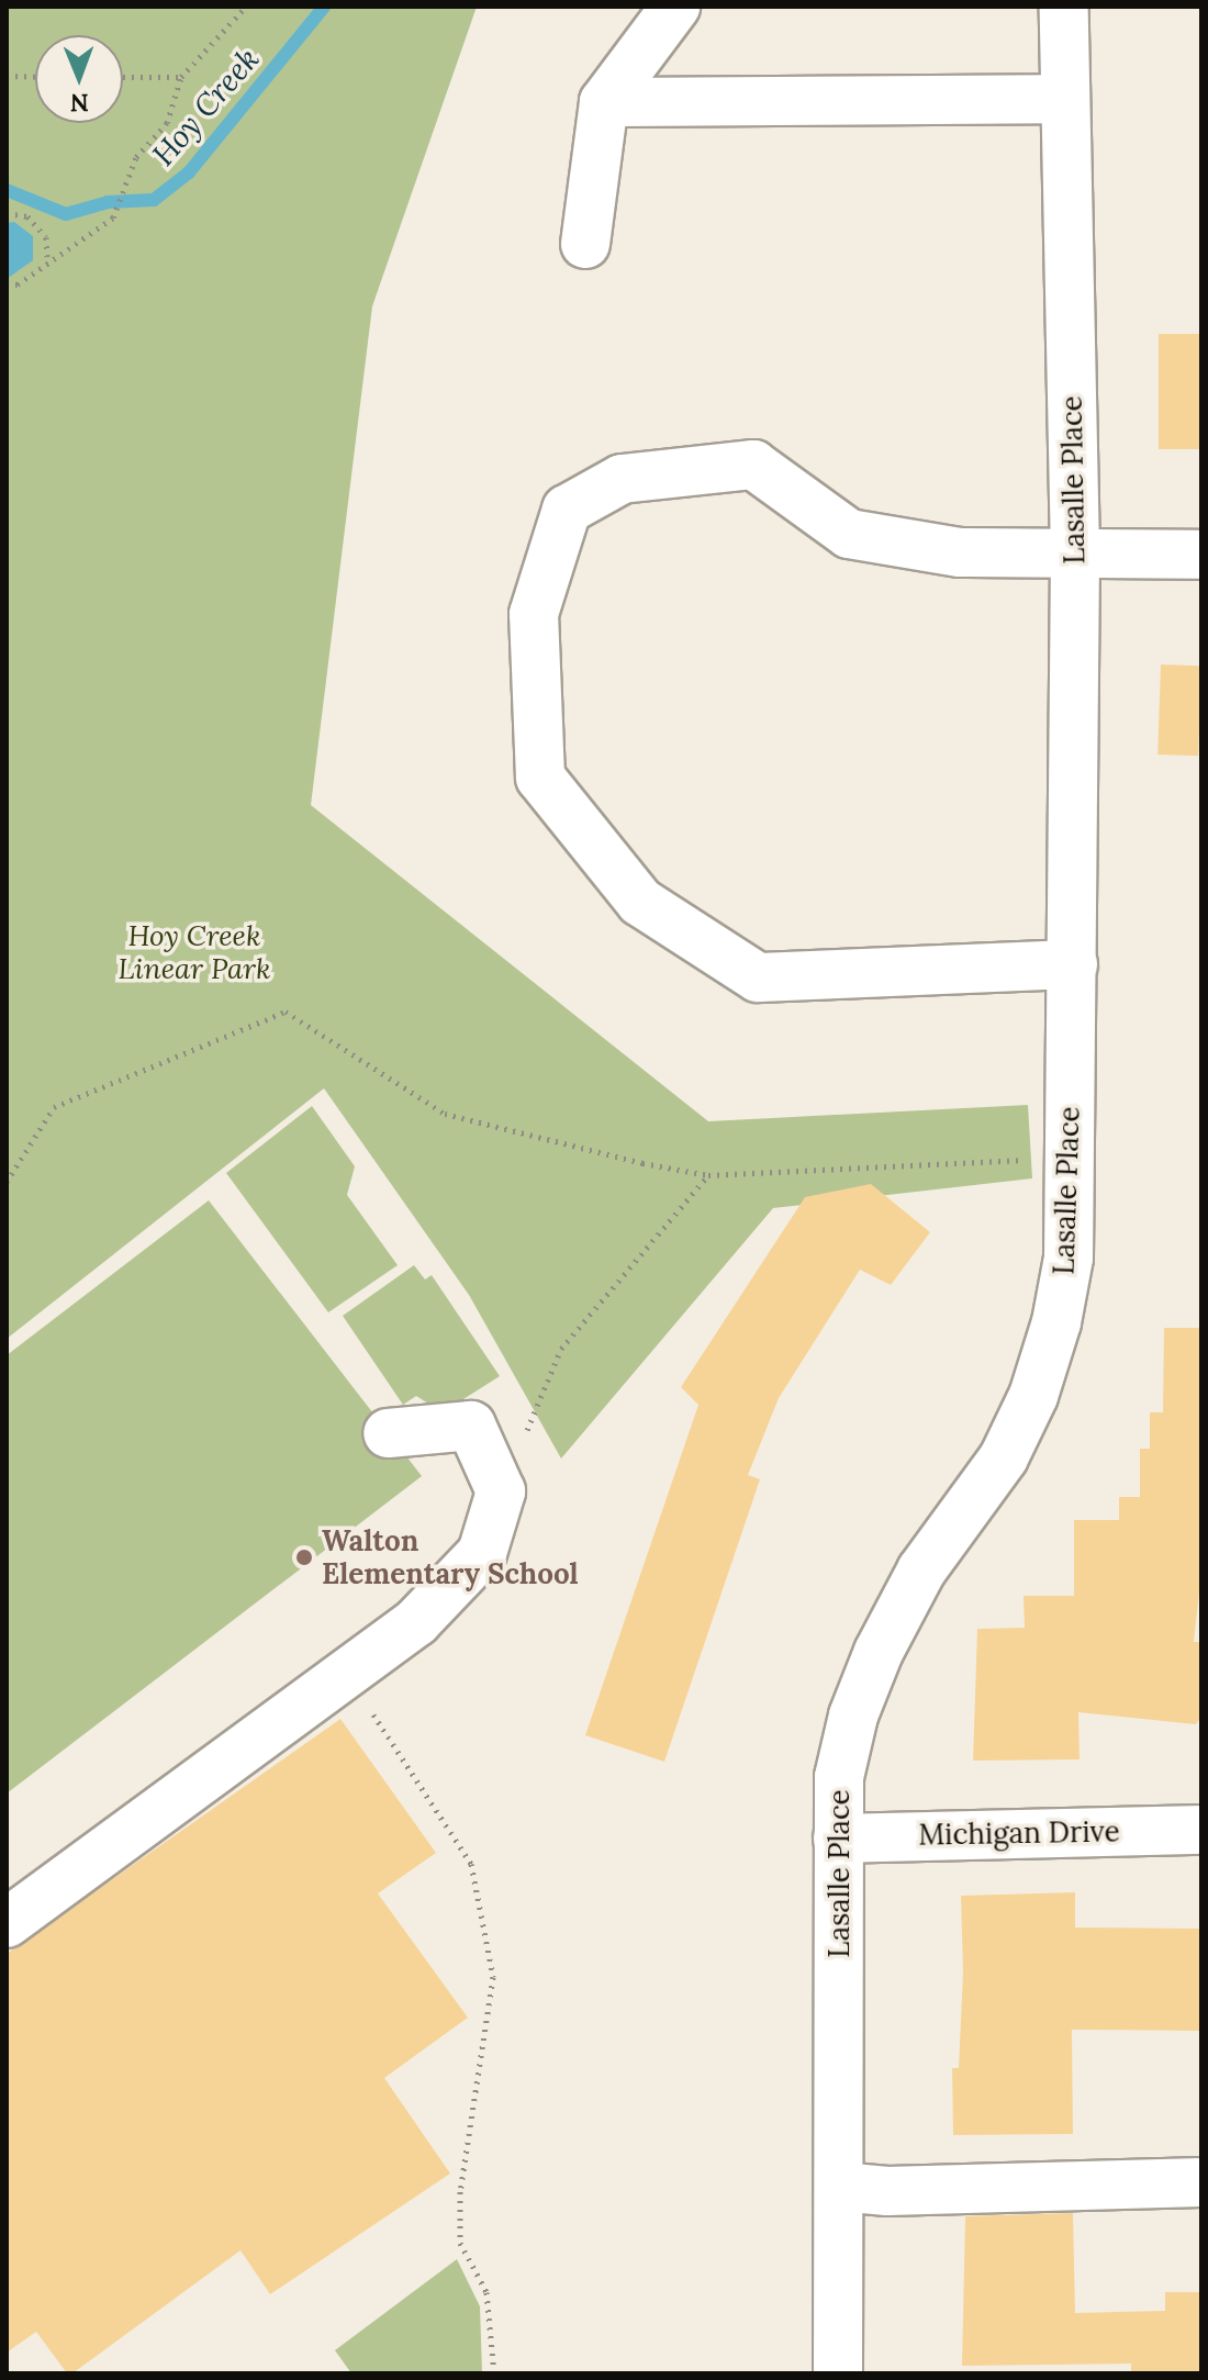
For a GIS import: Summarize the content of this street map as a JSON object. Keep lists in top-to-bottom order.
{
  "streets": {
    "street": ["Lasalle Place", "Michigan Drive"]
  },
  "crossings": [
    ["Lasalle Place", "Michigan Drive"]
  ],
  "water": ["Hoy Creek"],
  "parks": ["Hoy Creek Linear Park"],
  "places": ["Walton Elementary School"],
  "north": "bottom"
}
